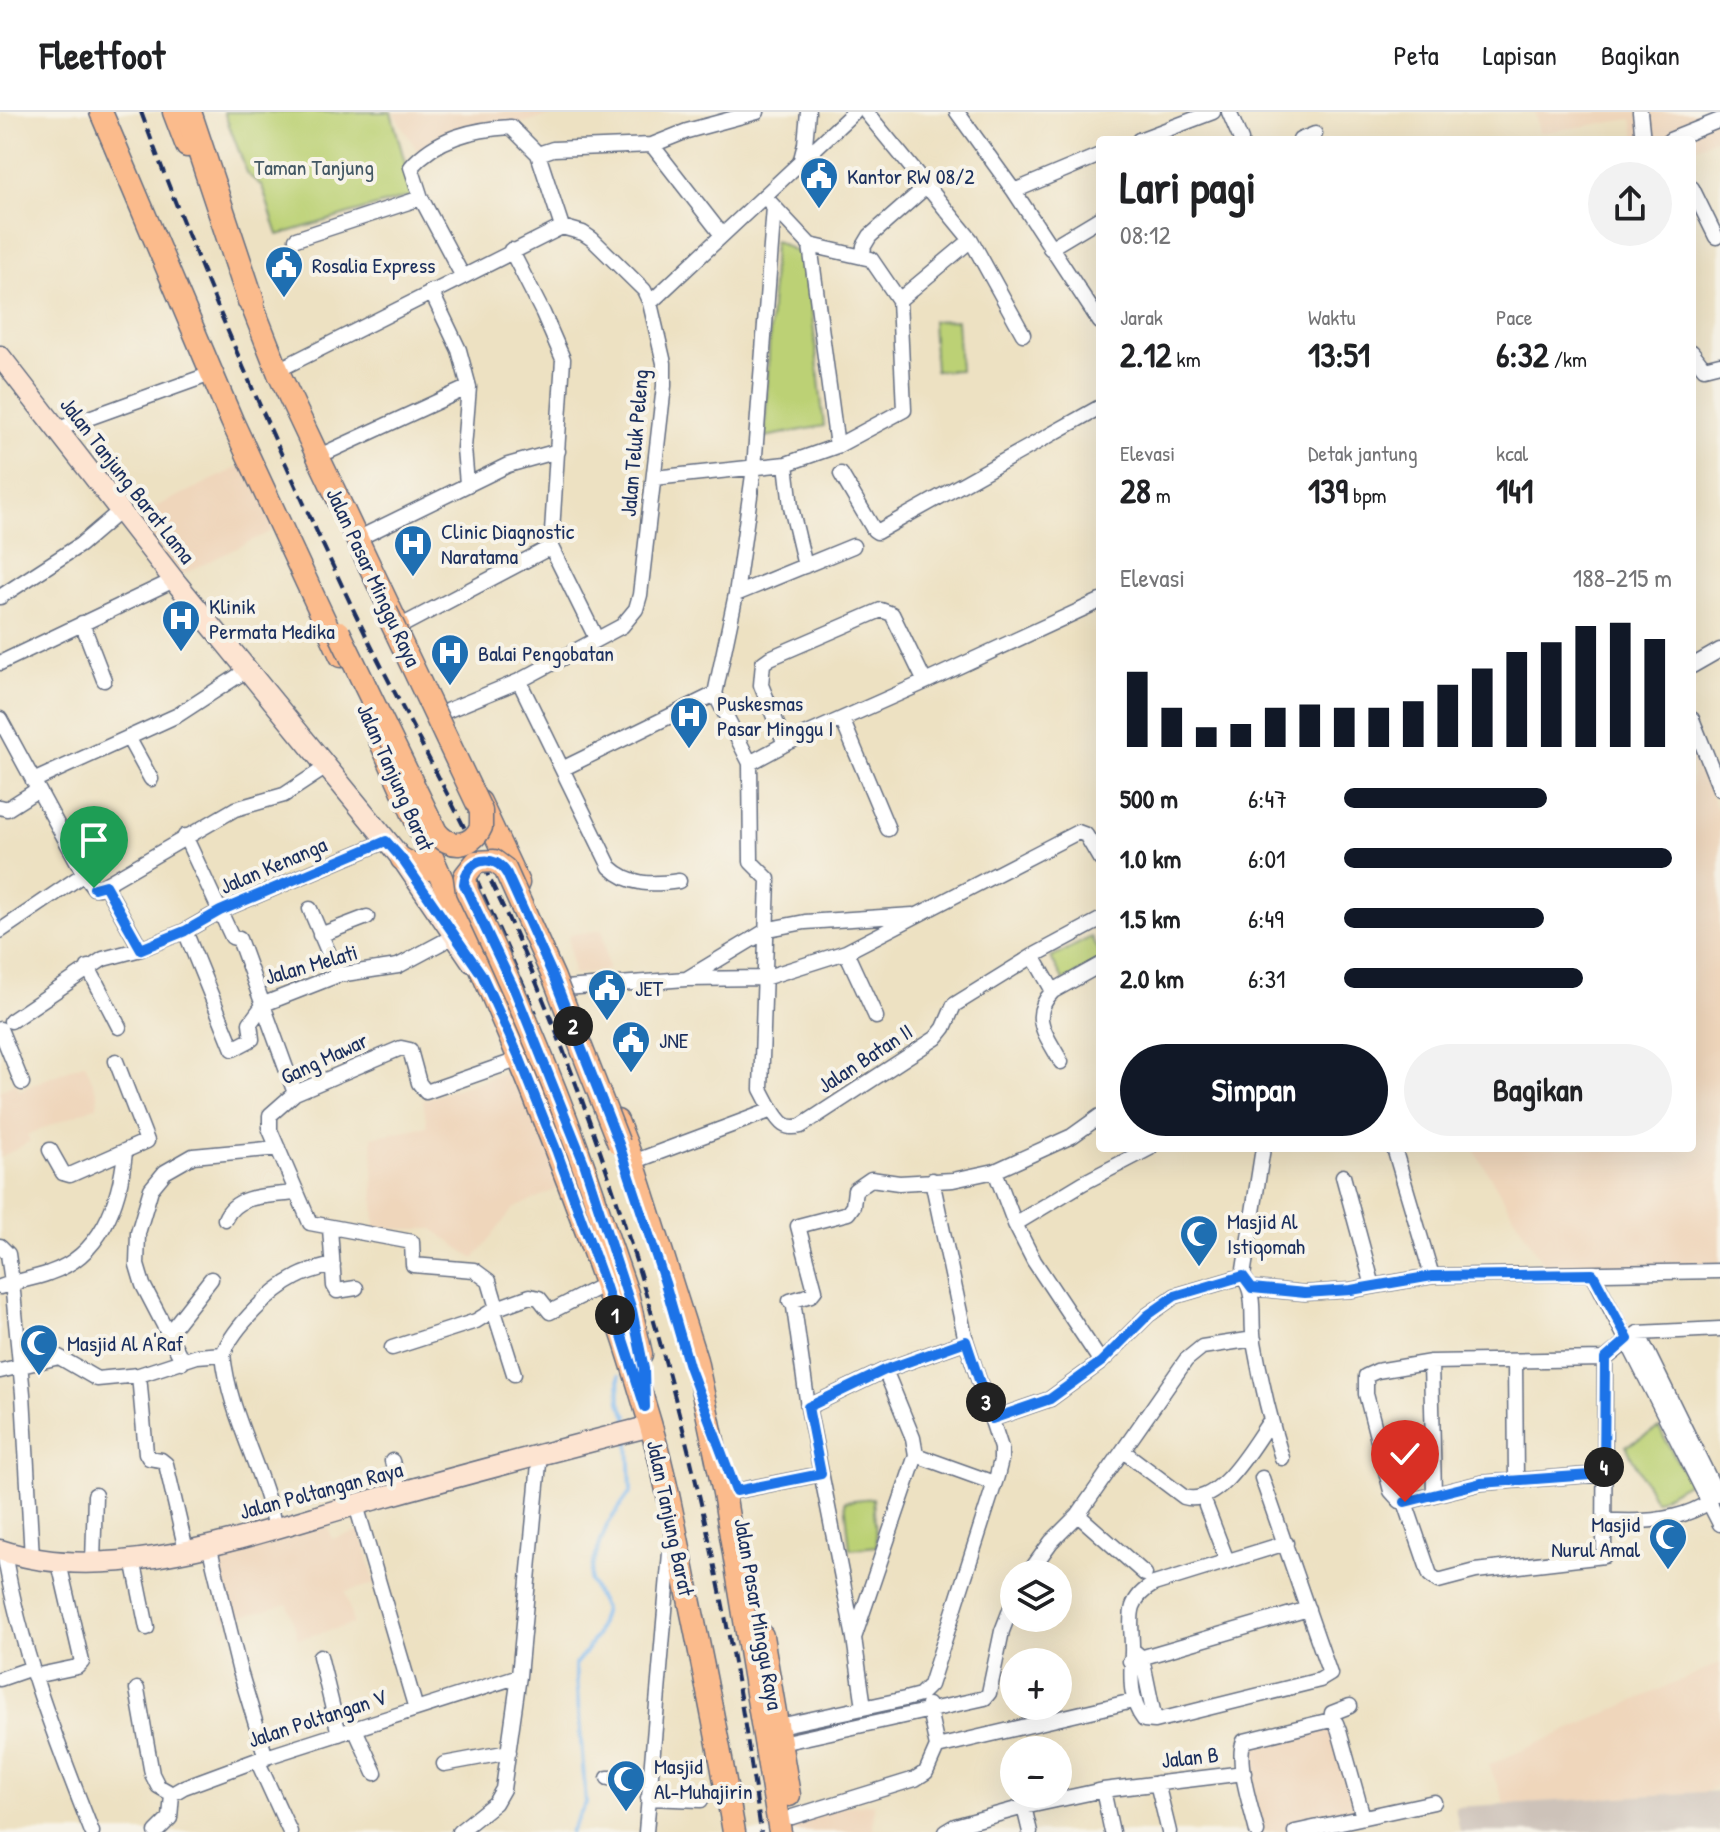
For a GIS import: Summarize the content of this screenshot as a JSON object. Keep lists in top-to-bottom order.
{
  "streets": {
    "main road": ["Jalan Pasar Minggu Raya", "Jalan Tanjung Barat"],
    "street": [
      "Jalan Teluk Peleng",
      "Jalan Tanjung Barat Lama",
      "Jalan Kenanga",
      "Jalan Melati",
      "Gang Mawar",
      "Jalan Batan II",
      "Jalan Poltangan Raya",
      "Jalan Poltangan V",
      "Jalan B"
    ]
  },
  "crossings": [
    ["Jalan Teluk Peleng", "Jalan Pasar Minggu Raya"],
    ["Jalan Tanjung Barat Lama", "Jalan Tanjung Barat"],
    ["Jalan Tanjung Barat Lama", "Jalan Kenanga"],
    ["Jalan Tanjung Barat Lama", "Jalan Melati"],
    ["Jalan Tanjung Barat", "Gang Mawar"],
    ["Jalan Tanjung Barat", "Jalan Poltangan Raya"],
    ["Jalan Kenanga", "Jalan Melati"]
  ],
  "parks": ["Taman Tanjung"],
  "places": {
    "public building": [
      "Kantor RW 08/2",
      "Rosalia Express",
      "JET",
      "JNE"
    ],
    "hospital": [
      "Clinic Diagnostic Naratama",
      "Klinik Permata Medika",
      "Balai Pengobatan",
      "Puskesmas Pasar Minggu I"
    ],
    "mosque": [
      "Masjid Al Istiqomah",
      "Masjid Al A'Raf",
      "Masjid Nurul Amal",
      "Masjid Al-Muhajirin"
    ]
  },
  "page": {
    "header": "Fleetfoot",
    "nav": ["Peta", "Lapisan", "Bagikan"],
    "heading": ["Lari pagi", "08:12"],
    "stats": [
      ["Jarak", "2.12 km"],
      ["Waktu", "13:51"],
      ["Pace", "6:32 /km"],
      ["Elevasi", "28 m"],
      ["Detak jantung", "139 bpm"],
      ["kcal", "141"]
    ],
    "chart": ["Elevasi", "188–215 m"],
    "list": [
      {
        "name": "500 m",
        "note": "6:47"
      },
      {
        "name": "1.0 km",
        "note": "6:01"
      },
      {
        "name": "1.5 km",
        "note": "6:49"
      },
      {
        "name": "2.0 km",
        "note": "6:31"
      }
    ],
    "pins": [
      "2",
      "1",
      "3",
      "4"
    ],
    "buttons": ["Simpan", "Bagikan"],
    "map_buttons": ["+", "−"]
  }
}
